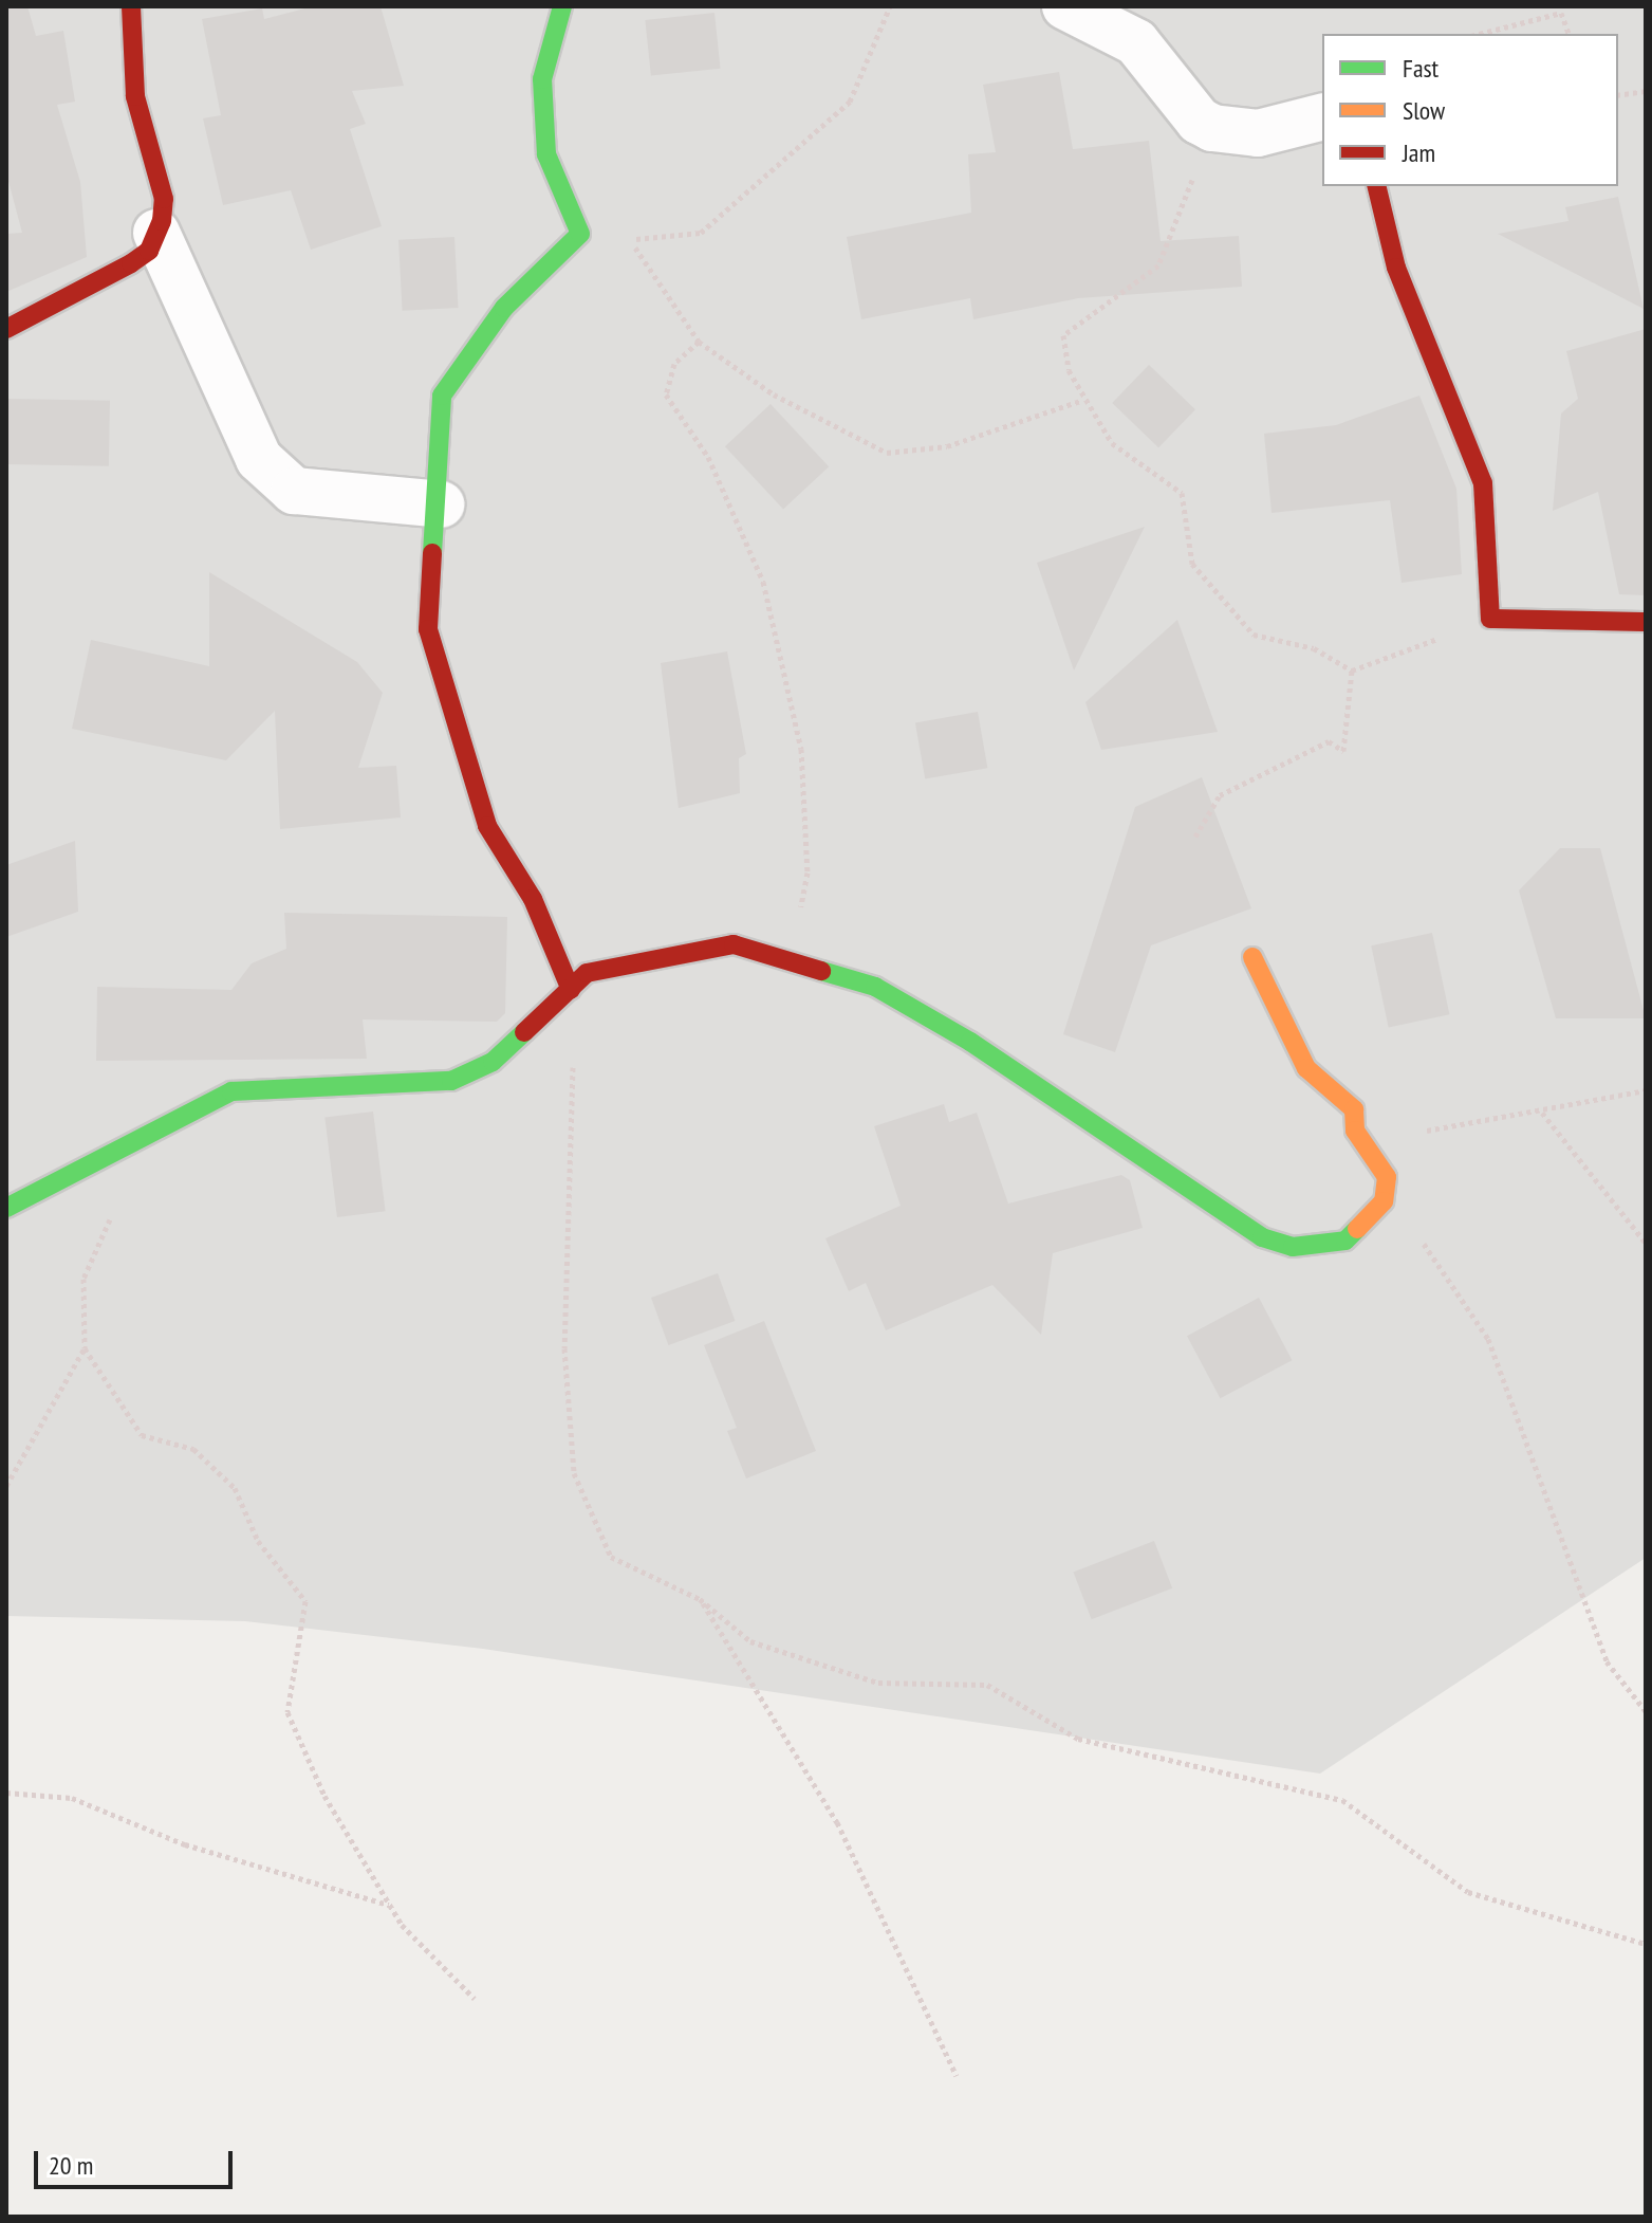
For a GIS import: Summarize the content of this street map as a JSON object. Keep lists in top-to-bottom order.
{
  "legend": ["Fast", "Slow", "Jam"],
  "scale_bar": "20 m"
}
